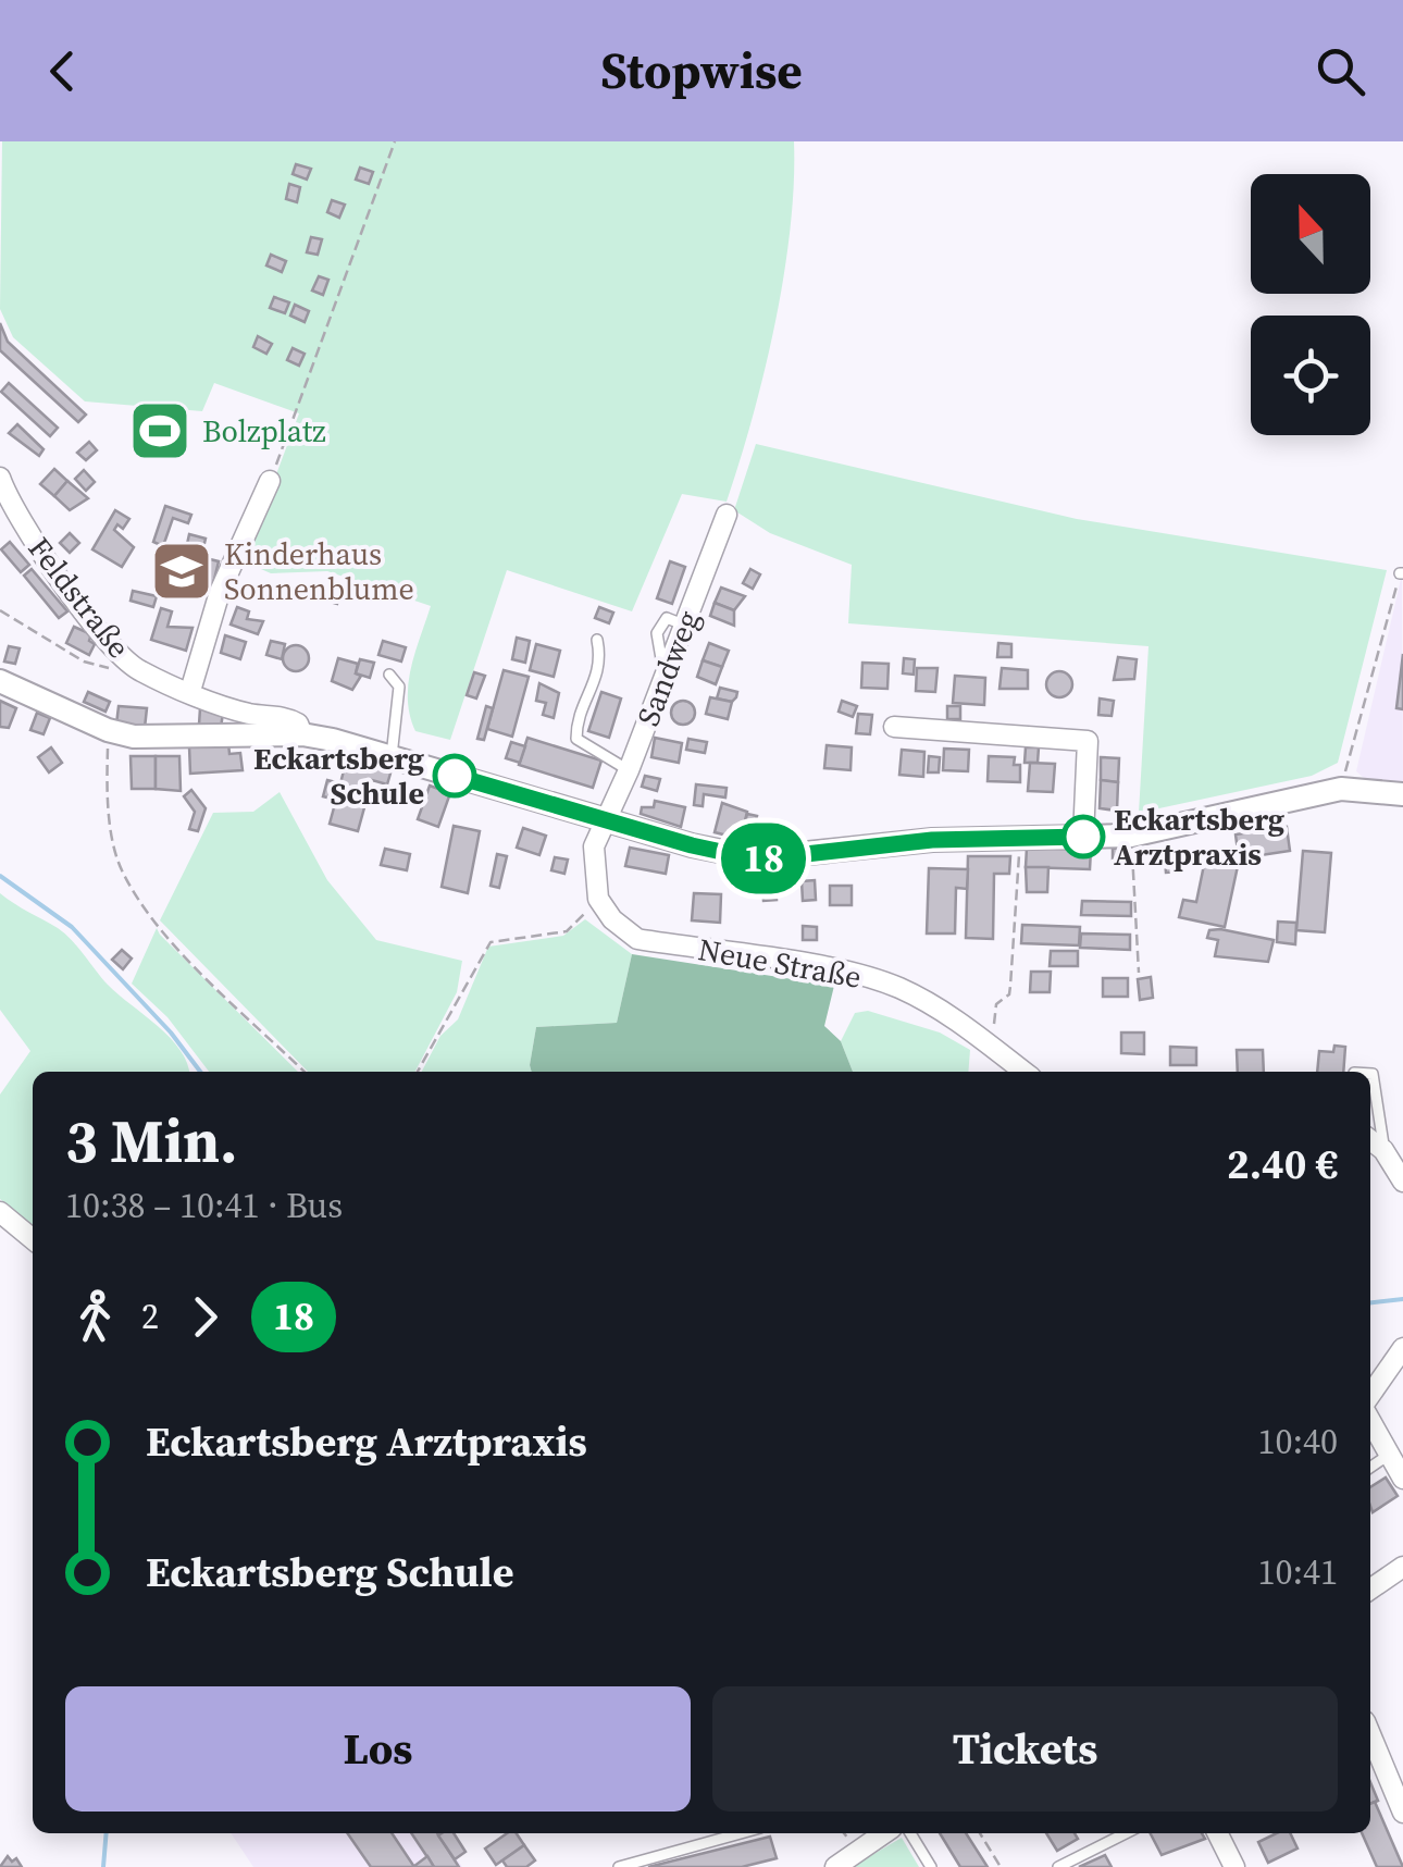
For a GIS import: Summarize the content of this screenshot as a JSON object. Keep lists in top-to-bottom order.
{
  "streets": {
    "street": ["Feldstraße", "Sandweg", "Neue Straße"]
  },
  "places": {
    "sports": ["Bolzplatz"],
    "school or university": ["Kinderhaus Sonnenblume"],
    "other": ["Eckartsberg Schule", "Eckartsberg Arztpraxis"]
  },
  "lines": ["bus line 18"],
  "north": "top",
  "page": {
    "header": "Stopwise",
    "on_map": "18",
    "heading": ["3 Min.", "10:38 – 10:41 · Bus", "2.40 €"],
    "legs": ["2", "18"],
    "list": [
      {
        "name": "Eckartsberg Arztpraxis",
        "value": "10:40"
      },
      {
        "name": "Eckartsberg Schule",
        "value": "10:41"
      }
    ],
    "buttons": ["Los", "Tickets"]
  }
}
